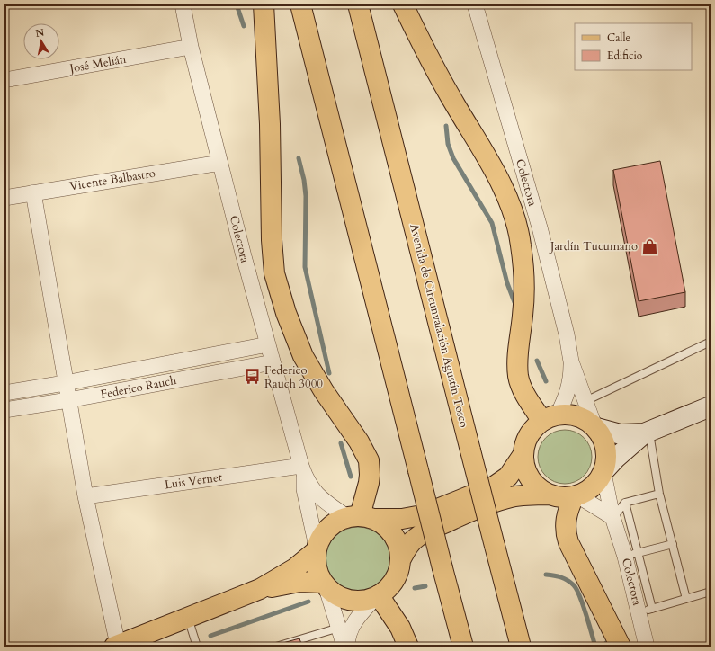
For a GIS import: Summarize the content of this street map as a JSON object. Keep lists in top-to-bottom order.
{
  "streets": {
    "main road": ["Avenida de Circunvalación Agustín Tosco"],
    "street": [
      "José Melián",
      "Vicente Balbastro",
      "Colectora",
      "Federico Rauch",
      "Luis Vernet"
    ]
  },
  "crossings": [
    ["José Melián", "Colectora"],
    ["Vicente Balbastro", "Colectora"],
    ["Colectora", "Federico Rauch"],
    ["Colectora", "Luis Vernet"]
  ],
  "places": {
    "shop": ["Jardín Tucumano"],
    "bus stop": ["Federico Rauch 3000"]
  },
  "legend": ["Calle", "Edificio"],
  "north": "top"
}
